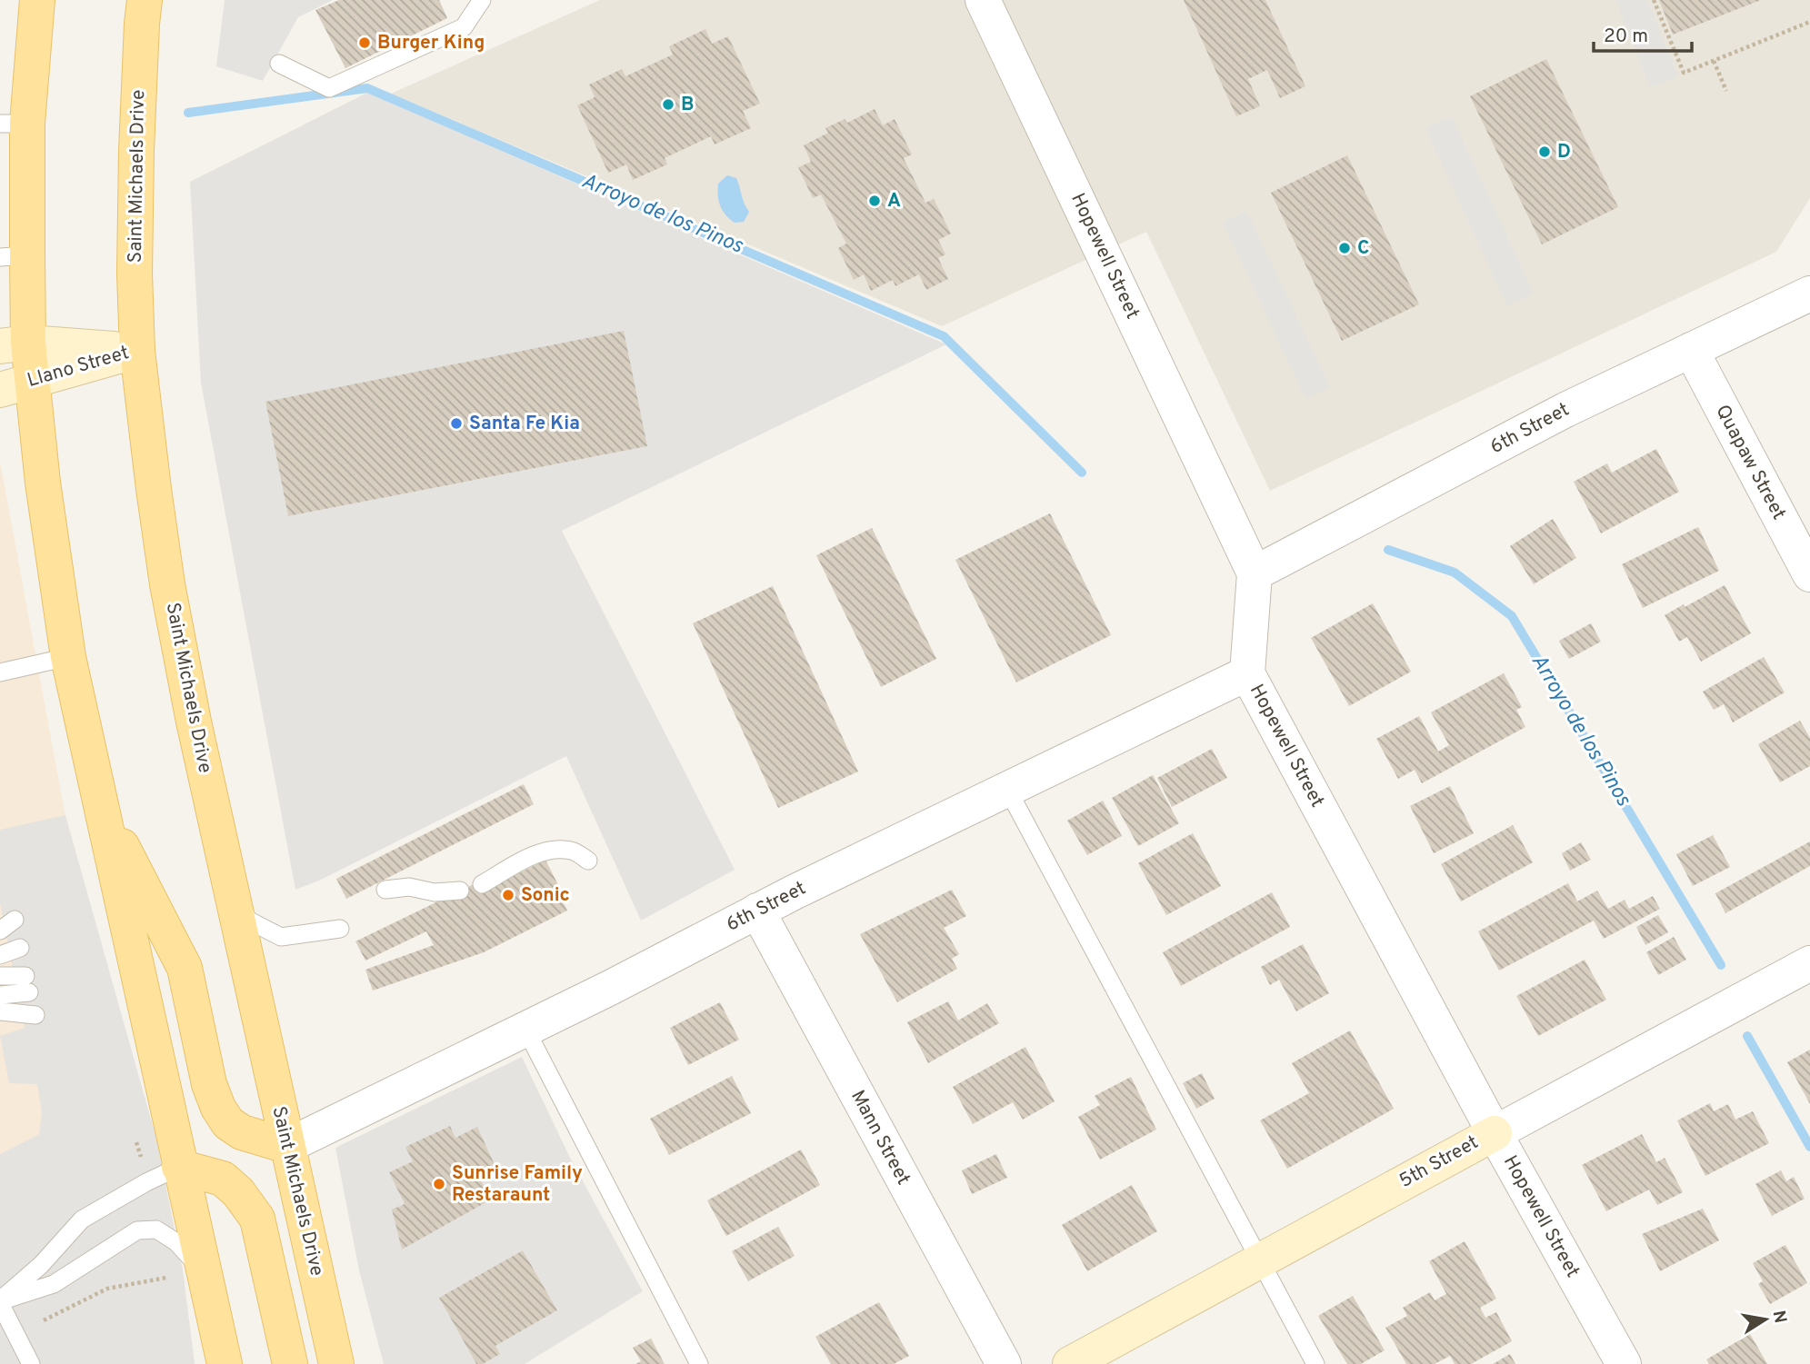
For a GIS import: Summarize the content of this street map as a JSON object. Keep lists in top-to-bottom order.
{
  "streets": {
    "main road": ["Saint Michaels Drive"],
    "street": [
      "Hopewell Street",
      "Llano Street",
      "6th Street",
      "Quapaw Street",
      "Mann Street",
      "5th Street"
    ]
  },
  "crossings": [
    ["Saint Michaels Drive", "Llano Street"],
    ["Saint Michaels Drive", "6th Street"],
    ["Hopewell Street", "6th Street"],
    ["Hopewell Street", "5th Street"],
    ["6th Street", "Quapaw Street"],
    ["6th Street", "Mann Street"]
  ],
  "water": ["Arroyo de los Pinos"],
  "places": [
    "Burger King",
    "B",
    "D",
    "A",
    "C",
    "Santa Fe Kia",
    "Sonic",
    "Sunrise Family Restaraunt"
  ],
  "scale_bar": "20 m",
  "north": "right"
}
